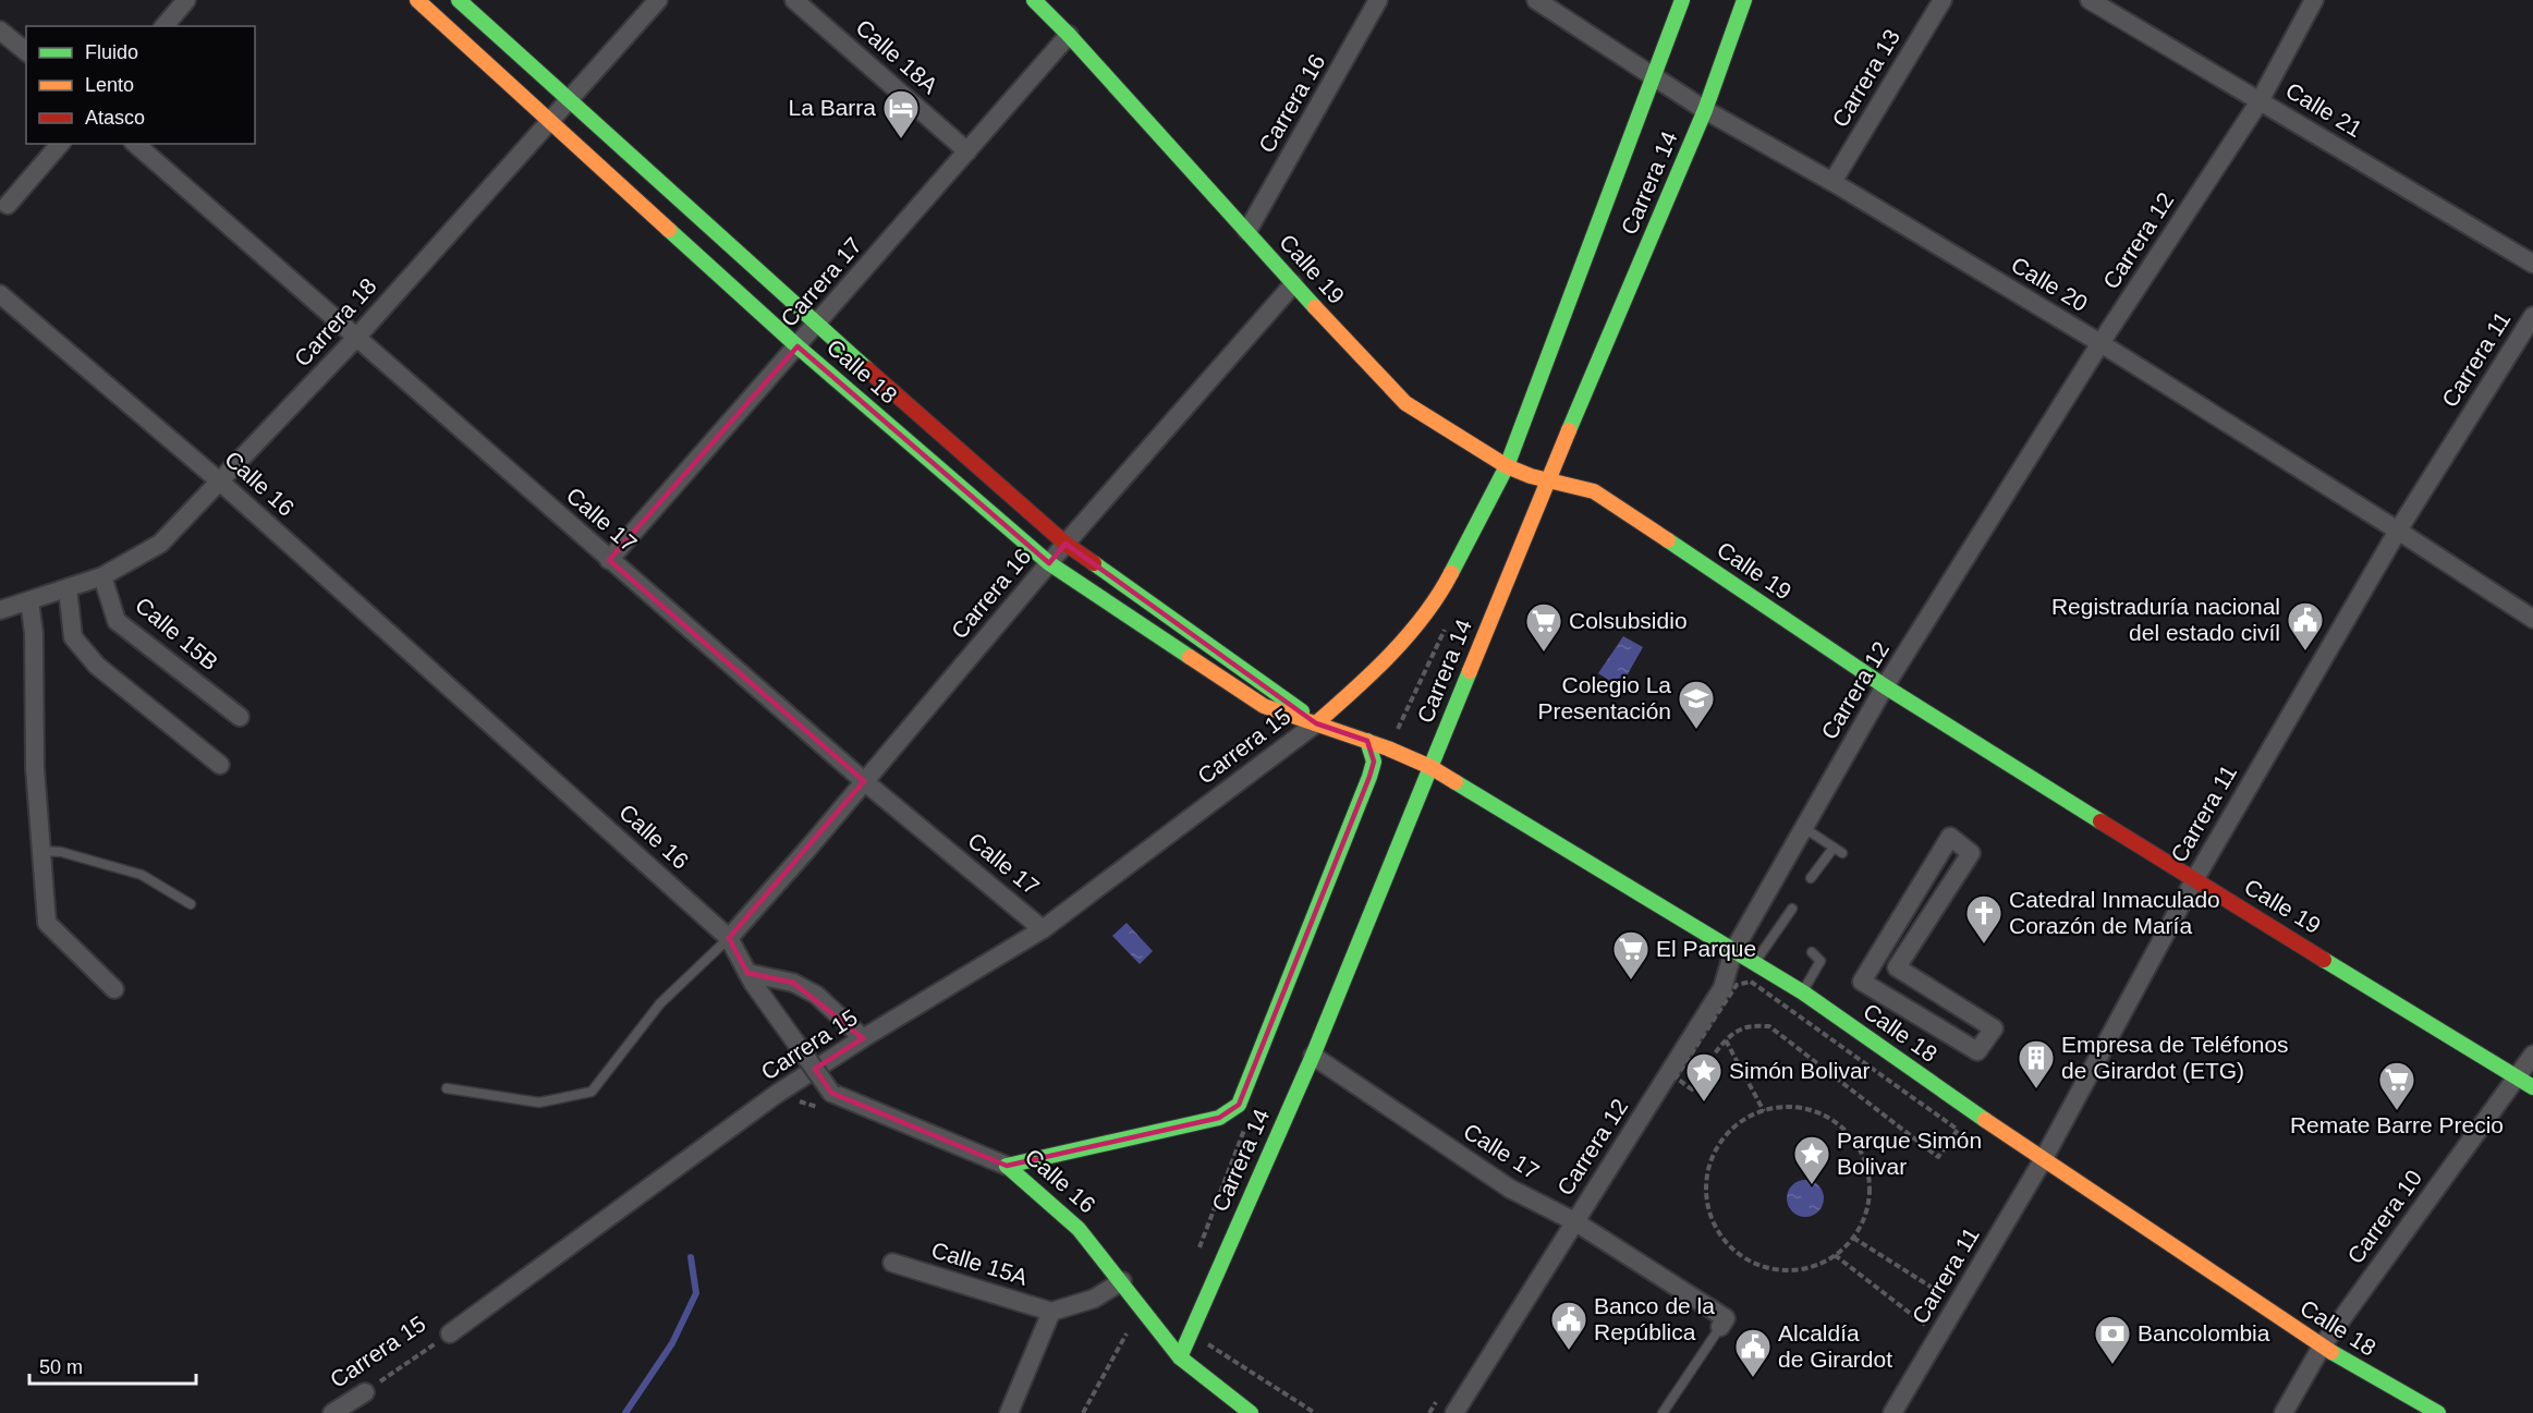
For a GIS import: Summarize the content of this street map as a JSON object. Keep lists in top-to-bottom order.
{
  "streets": {
    "street": [
      "Calle 18A",
      "Carrera 13",
      "Carrera 16",
      "Calle 21",
      "Carrera 14",
      "Carrera 12",
      "Calle 19",
      "Carrera 17",
      "Calle 20",
      "Carrera 18",
      "Carrera 11",
      "Calle 18",
      "Calle 16",
      "Calle 17",
      "Calle 15B",
      "Carrera 15",
      "Carrera 10",
      "Calle 15A"
    ]
  },
  "crossings": [
    ["Calle 18A", "Carrera 17"],
    ["Carrera 13", "Calle 20"],
    ["Carrera 16", "Calle 19"],
    ["Carrera 16", "Calle 18"],
    ["Carrera 16", "Calle 16"],
    ["Carrera 16", "Calle 17"],
    ["Calle 21", "Carrera 12"],
    ["Carrera 14", "Calle 19"],
    ["Carrera 14", "Calle 20"],
    ["Carrera 14", "Calle 18"],
    ["Carrera 14", "Calle 16"],
    ["Carrera 14", "Calle 17"],
    ["Carrera 14", "Carrera 15"],
    ["Carrera 12", "Calle 19"],
    ["Carrera 12", "Calle 20"],
    ["Carrera 12", "Calle 18"],
    ["Carrera 12", "Calle 17"],
    ["Calle 19", "Carrera 17"],
    ["Calle 19", "Carrera 11"],
    ["Calle 19", "Carrera 10"],
    ["Carrera 17", "Calle 18"],
    ["Carrera 17", "Calle 17"],
    ["Calle 20", "Carrera 11"],
    ["Carrera 18", "Calle 18"],
    ["Carrera 18", "Calle 16"],
    ["Carrera 18", "Calle 17"],
    ["Carrera 18", "Calle 15B"],
    ["Carrera 11", "Calle 18"],
    ["Calle 18", "Carrera 15"],
    ["Calle 18", "Carrera 10"],
    ["Calle 17", "Carrera 15"]
  ],
  "places": {
    "hotel": ["La Barra"],
    "public building": ["Registraduría nacional del estado civíl", "Banco de la República", "Alcaldía de Girardot"],
    "supermarket": ["Colsubsidio", "El Parque", "Remate Barre Precio"],
    "school or university": ["Colegio La Presentación"],
    "church": ["Catedral Inmaculado Corazón de María"],
    "building": ["Empresa de Teléfonos de Girardot (ETG)"],
    "place": ["Simón Bolivar", "Parque Simón Bolivar"],
    "bank": ["Bancolombia"]
  },
  "legend": ["Fluido", "Lento", "Atasco"],
  "scale_bar": "50 m"
}
